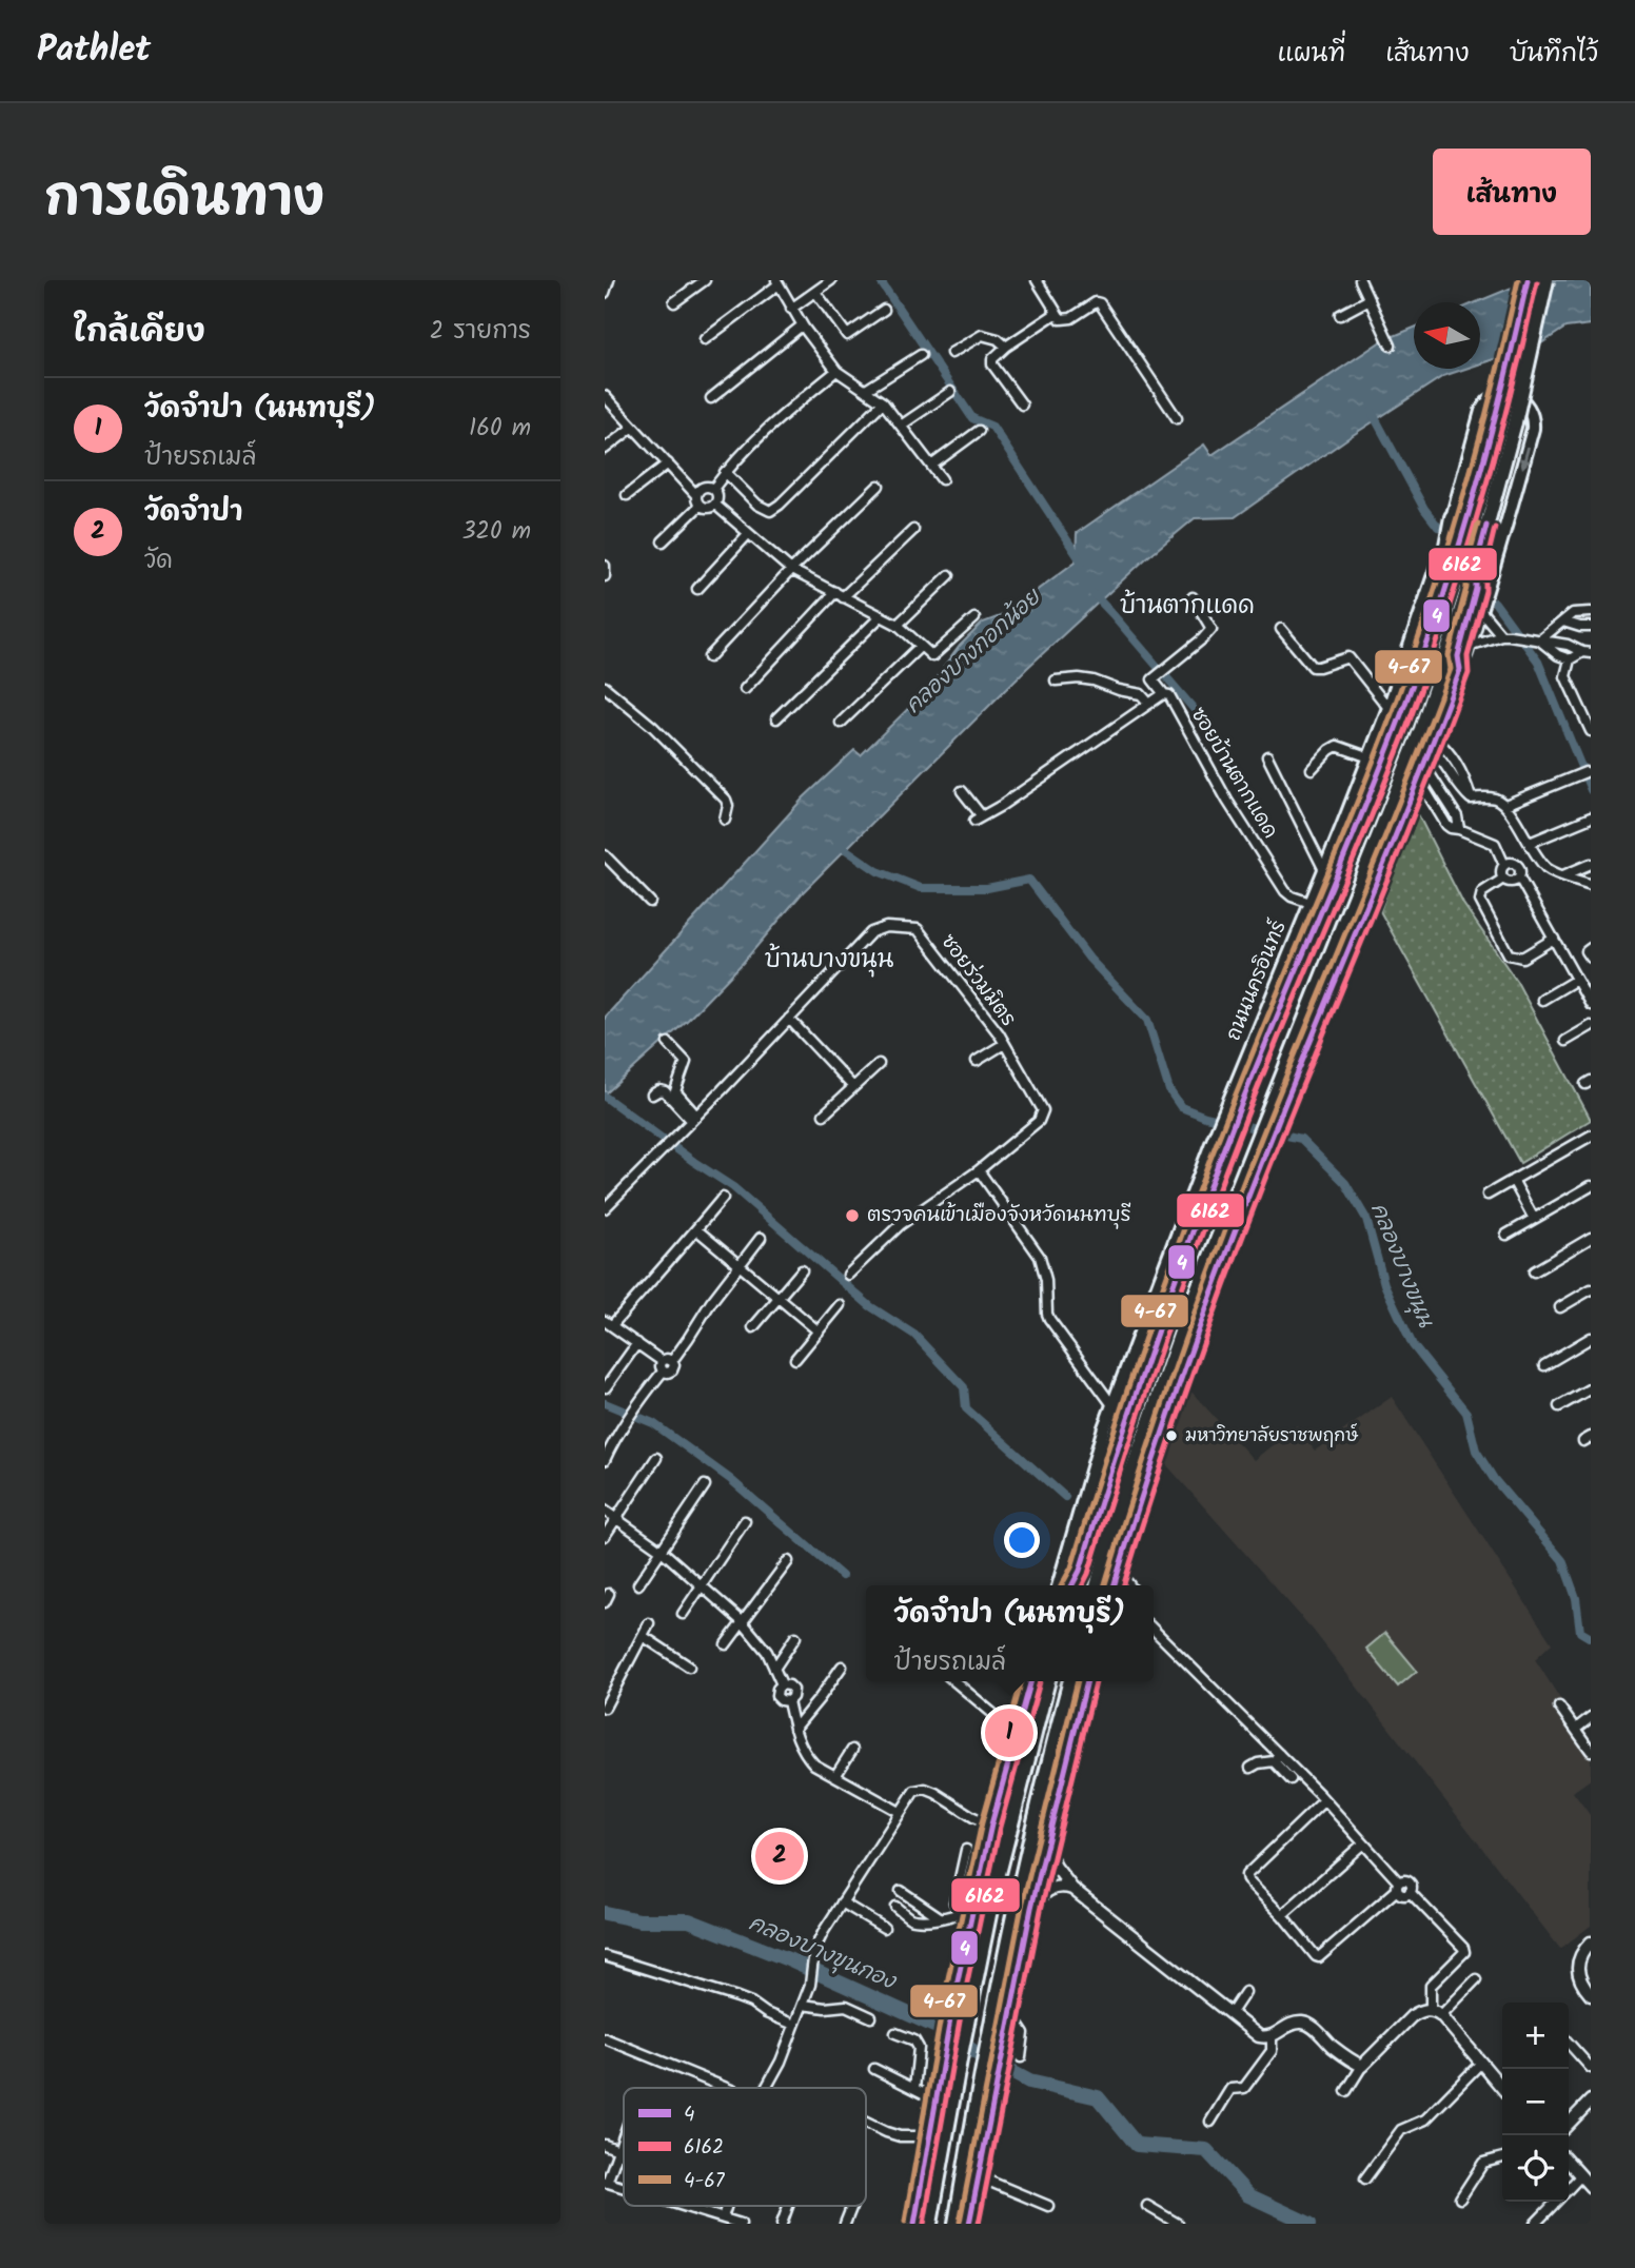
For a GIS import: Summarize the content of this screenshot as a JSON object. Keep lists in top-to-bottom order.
{
  "streets": {
    "main road": ["ถนนนครอินทร์"],
    "street": ["ซอยบ้านตากแดด", "ซอยร่วมมิตร"]
  },
  "crossings": [
    ["ซอยบ้านตากแดด", "ถนนนครอินทร์"]
  ],
  "districts": ["บ้านตากแดด", "บ้านบางขนุน"],
  "water": ["คลองบางกอกน้อย", "คลองบางขนุน", "คลองบางขุนกอง"],
  "places": ["ตรวจคนเข้าเมืองจังหวัดนนทบุรี", "มหาวิทยาลัยราชพฤกษ์"],
  "lines": ["transit line 4", "transit line 4-67", "transit line 6162"],
  "legend": ["4", "6162", "4-67"],
  "north": "left",
  "page": {
    "header": "Pathlet",
    "nav": ["แผนที่", "เส้นทาง", "บันทึกไว้"],
    "title": "การเดินทาง",
    "buttons": "เส้นทาง",
    "heading": ["ใกล้เคียง", "2 รายการ"],
    "list": [
      {
        "mark": "1",
        "name": "วัดจำปา (นนทบุรี)",
        "note": "ป้ายรถเมล์",
        "value": "160 m"
      },
      {
        "mark": "2",
        "name": "วัดจําปา",
        "note": "วัด",
        "value": "320 m"
      }
    ],
    "popup": ["วัดจำปา (นนทบุรี)", "ป้ายรถเมล์"],
    "pins": ["1", "2"],
    "map_buttons": ["+", "−"]
  }
}
